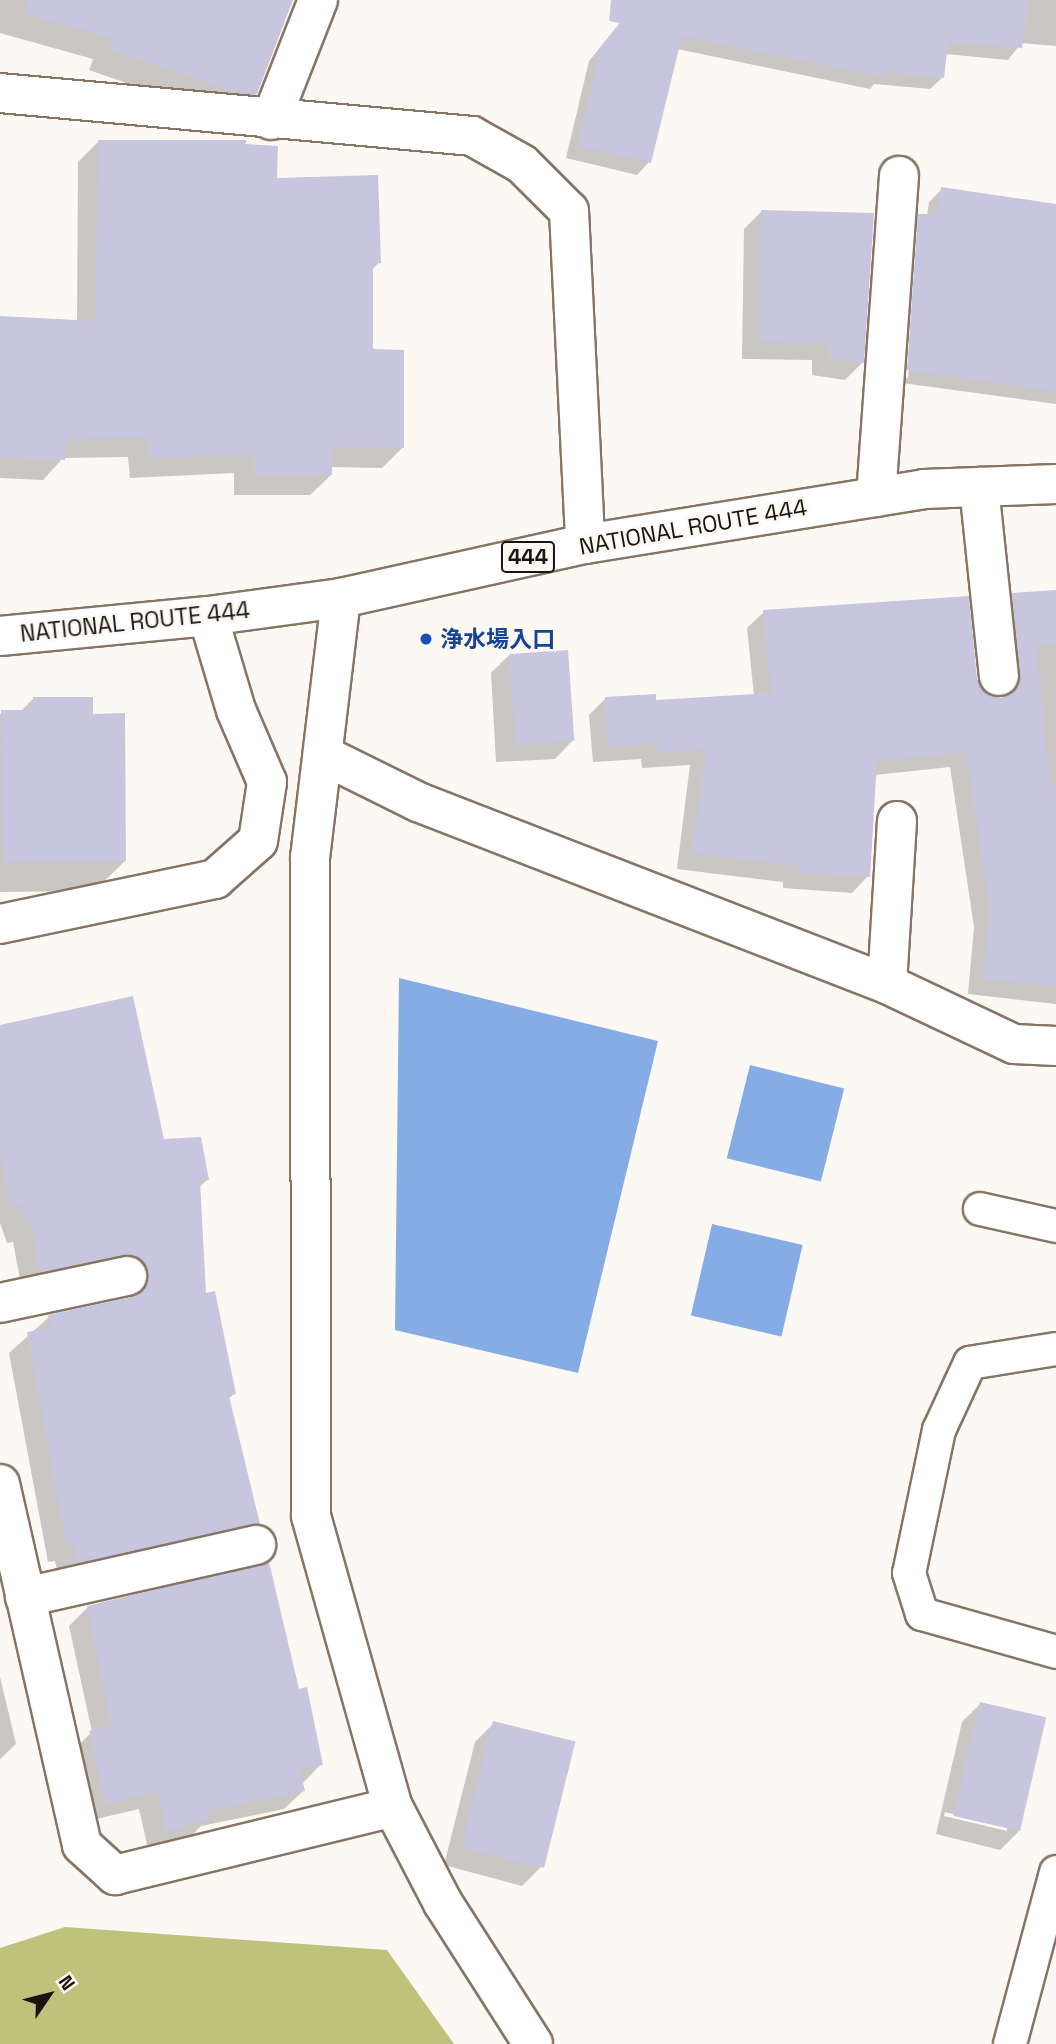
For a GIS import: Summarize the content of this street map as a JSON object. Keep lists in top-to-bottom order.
{
  "streets": {
    "main road": ["NATIONAL ROUTE 444", "444"]
  },
  "places": ["浄水場入口"],
  "north": "top right"
}
